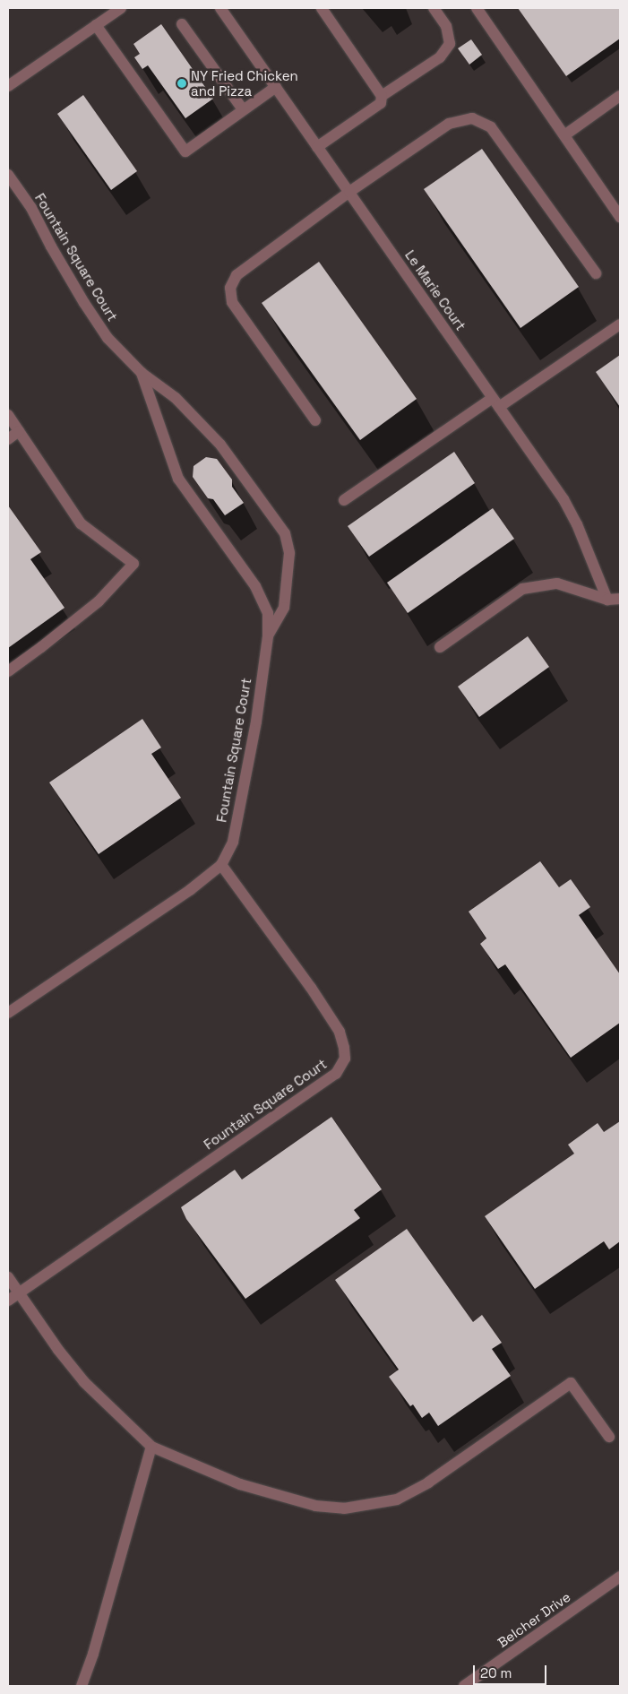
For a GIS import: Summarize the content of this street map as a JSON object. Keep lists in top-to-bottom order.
{
  "streets": {
    "street": ["Fountain Square Court", "Le Marie Court", "Belcher Drive"]
  },
  "places": ["NY Fried Chicken and Pizza"],
  "scale_bar": "20 m"
}
